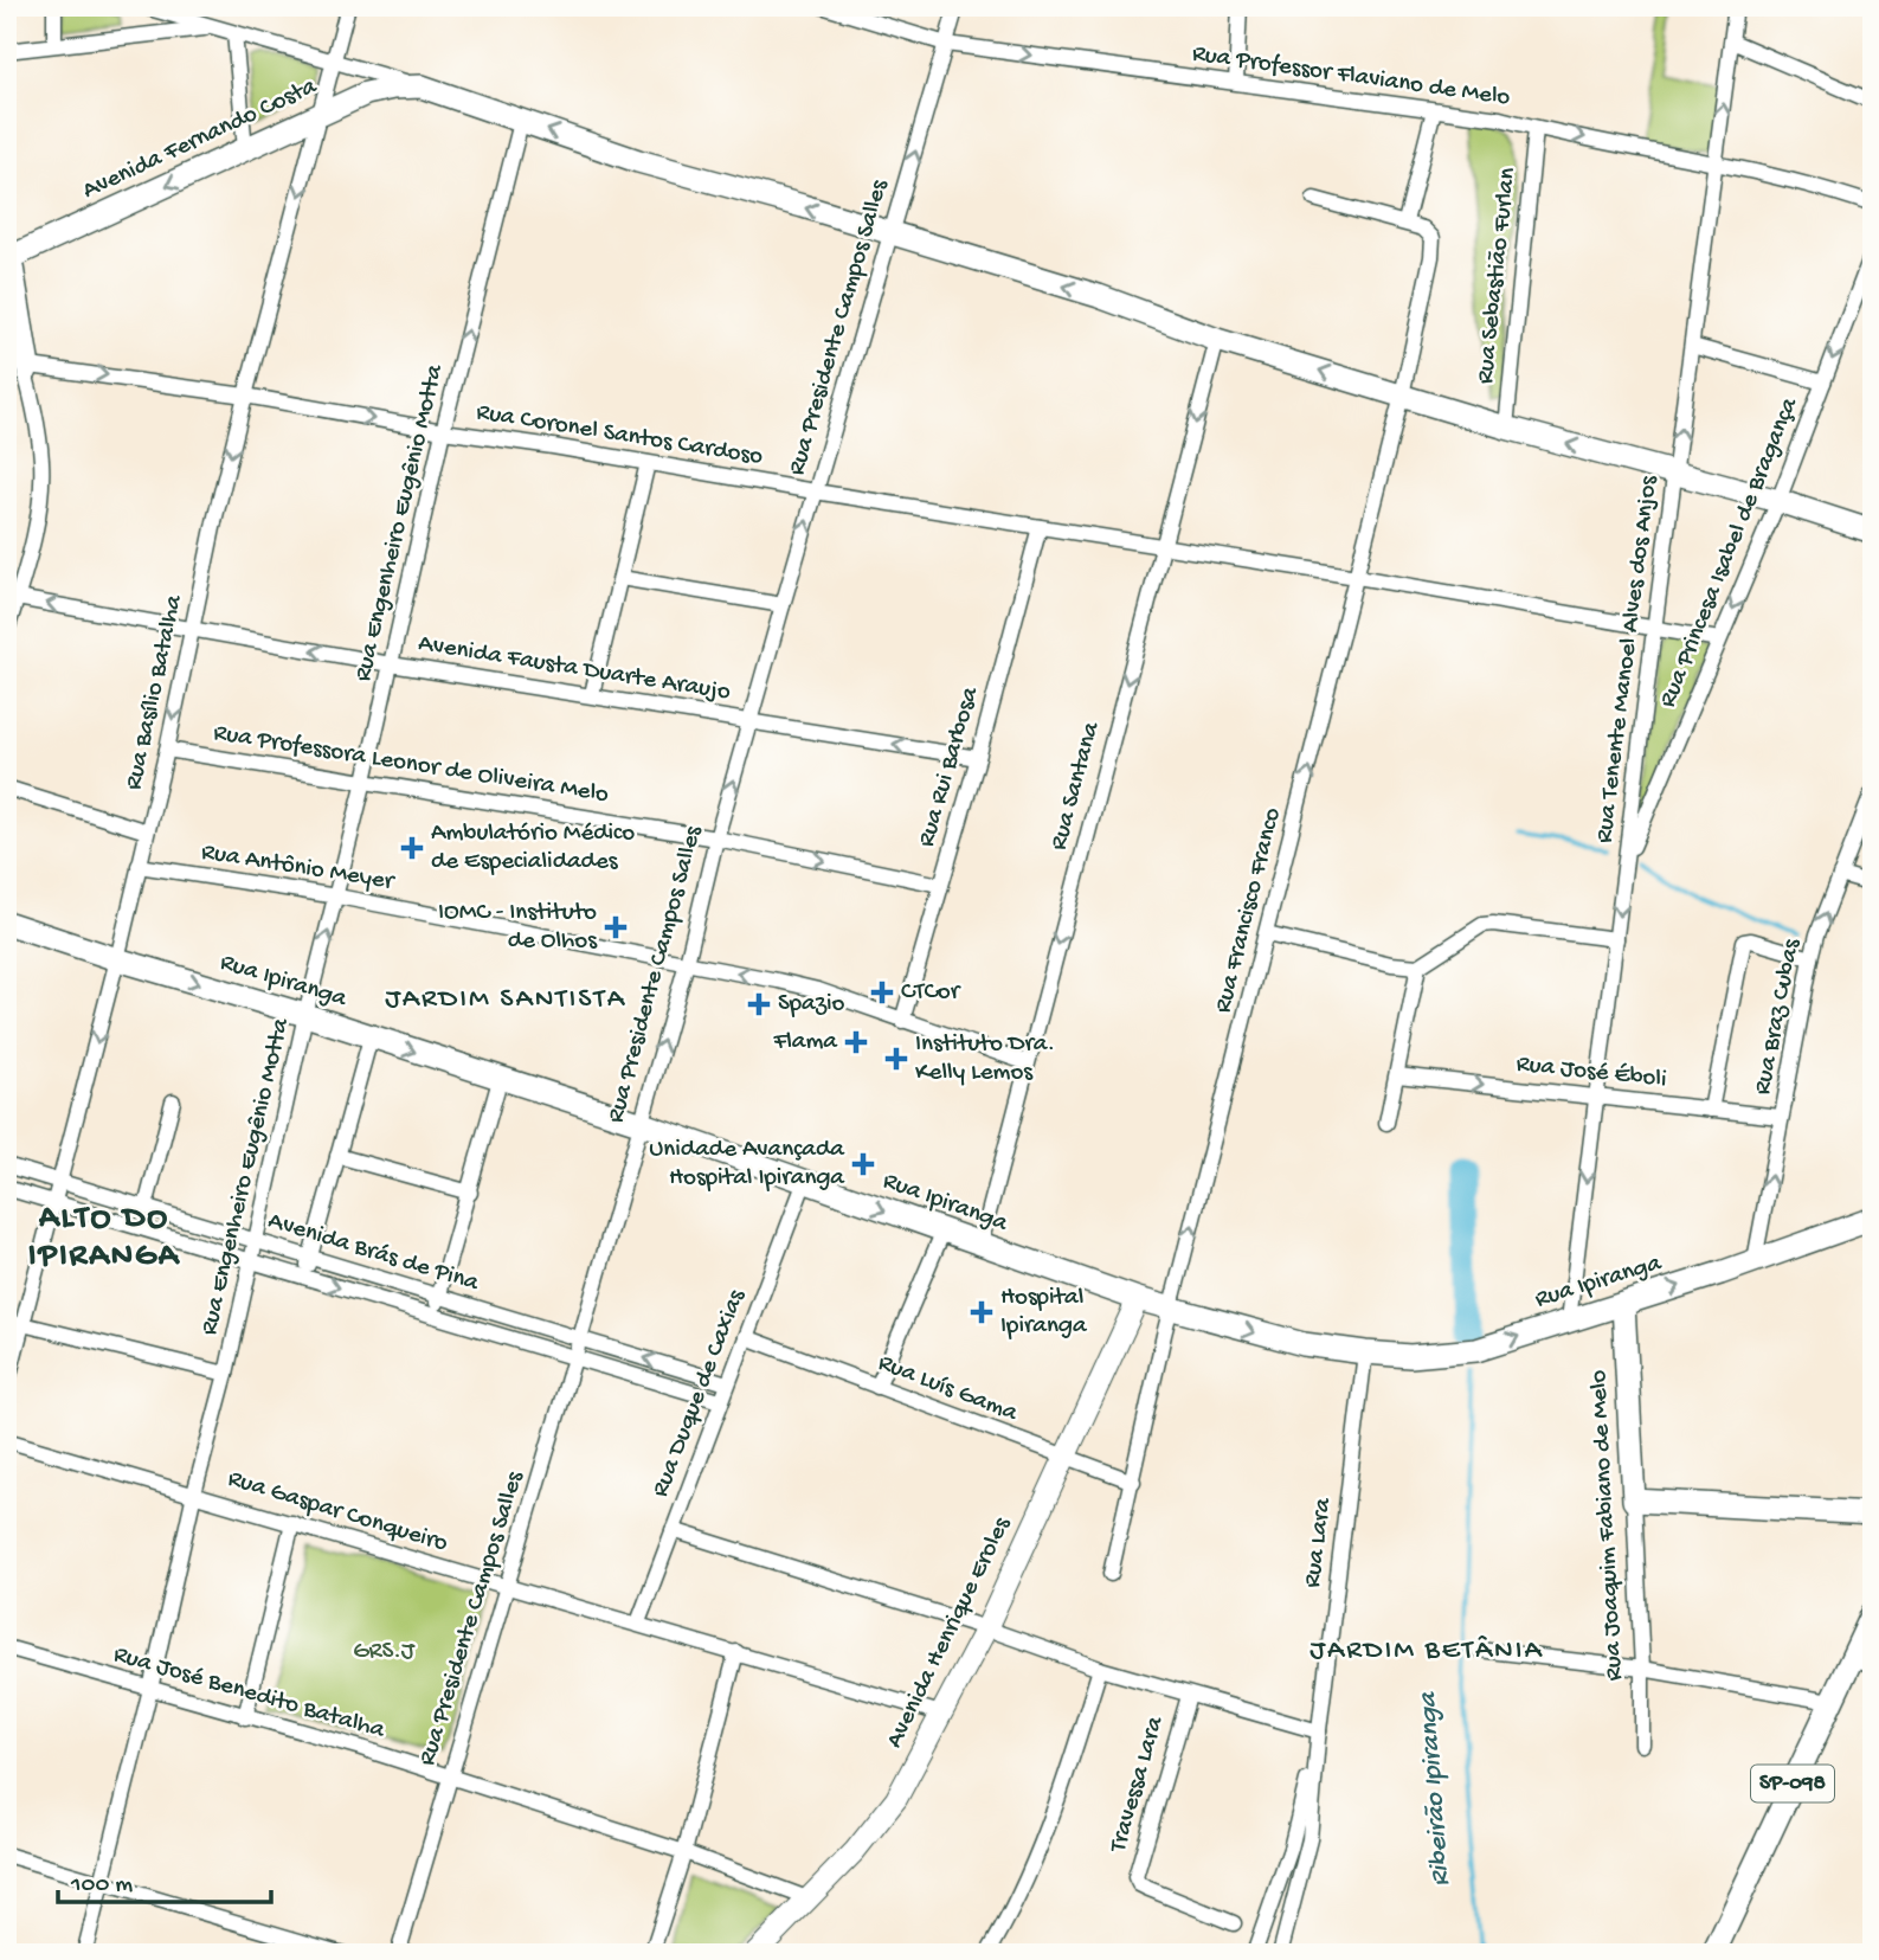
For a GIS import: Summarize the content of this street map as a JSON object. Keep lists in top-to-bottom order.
{
  "streets": {
    "main road": [
      "Avenida Fernando Costa",
      "Rua Ipiranga",
      "Rua Joaquim Fabiano de Melo",
      "Avenida Henrique Eroles",
      "SP-098"
    ],
    "street": [
      "Rua Professor Flaviano de Melo",
      "Rua Sebastião Furlan",
      "Rua Presidente Campos Salles",
      "Rua Coronel Santos Cardoso",
      "Rua Engenheiro Eugênio Motta",
      "Rua Princesa Isabel de Bragança",
      "Rua Tenente Manoel Alves dos Anjos",
      "Avenida Fausta Duarte Araujo",
      "Rua Basílio Batalha",
      "Rua Professora Leonor de Oliveira Melo",
      "Rua Rui Barbosa",
      "Rua Santana",
      "Rua Antônio Meyer",
      "Rua Francisco Franco",
      "Rua Braz Cubas",
      "Rua José Éboli",
      "Avenida Brás de Pina",
      "Rua Luís Gama",
      "Rua Duque de Caxias",
      "Rua Gaspar Conqueiro",
      "Rua Lara",
      "Rua José Benedito Batalha",
      "Travessa Lara"
    ]
  },
  "crossings": [
    ["Rua Professor Flaviano de Melo", "Rua Sebastião Furlan"],
    ["Rua Professor Flaviano de Melo", "Rua Presidente Campos Salles"],
    ["Rua Professor Flaviano de Melo", "Rua Tenente Manoel Alves dos Anjos"],
    ["Avenida Fernando Costa", "Rua Basílio Batalha"],
    ["Rua Presidente Campos Salles", "Rua Coronel Santos Cardoso"],
    ["Rua Presidente Campos Salles", "Avenida Fausta Duarte Araujo"],
    ["Rua Presidente Campos Salles", "Rua Professora Leonor de Oliveira Melo"],
    ["Rua Presidente Campos Salles", "Rua Antônio Meyer"],
    ["Rua Presidente Campos Salles", "Rua Ipiranga"],
    ["Rua Presidente Campos Salles", "Avenida Brás de Pina"],
    ["Rua Presidente Campos Salles", "Rua Gaspar Conqueiro"],
    ["Rua Presidente Campos Salles", "Rua José Benedito Batalha"],
    ["Rua Coronel Santos Cardoso", "Rua Engenheiro Eugênio Motta"],
    ["Rua Coronel Santos Cardoso", "Rua Princesa Isabel de Bragança"],
    ["Rua Coronel Santos Cardoso", "Rua Tenente Manoel Alves dos Anjos"],
    ["Rua Coronel Santos Cardoso", "Rua Basílio Batalha"],
    ["Rua Coronel Santos Cardoso", "Rua Rui Barbosa"],
    ["Rua Coronel Santos Cardoso", "Rua Santana"],
    ["Rua Coronel Santos Cardoso", "Rua Francisco Franco"],
    ["Rua Engenheiro Eugênio Motta", "Avenida Fausta Duarte Araujo"],
    ["Rua Engenheiro Eugênio Motta", "Rua Professora Leonor de Oliveira Melo"],
    ["Rua Engenheiro Eugênio Motta", "Rua Antônio Meyer"],
    ["Rua Engenheiro Eugênio Motta", "Rua Ipiranga"],
    ["Rua Engenheiro Eugênio Motta", "Avenida Brás de Pina"],
    ["Rua Engenheiro Eugênio Motta", "Rua Gaspar Conqueiro"],
    ["Rua Engenheiro Eugênio Motta", "Rua José Benedito Batalha"],
    ["Rua Princesa Isabel de Bragança", "Rua Tenente Manoel Alves dos Anjos"],
    ["Rua Tenente Manoel Alves dos Anjos", "Rua Ipiranga"],
    ["Rua Tenente Manoel Alves dos Anjos", "Rua José Éboli"],
    ["Avenida Fausta Duarte Araujo", "Rua Basílio Batalha"],
    ["Avenida Fausta Duarte Araujo", "Rua Rui Barbosa"],
    ["Rua Basílio Batalha", "Rua Professora Leonor de Oliveira Melo"],
    ["Rua Basílio Batalha", "Rua Antônio Meyer"],
    ["Rua Basílio Batalha", "Rua Ipiranga"],
    ["Rua Basílio Batalha", "Avenida Brás de Pina"],
    ["Rua Professora Leonor de Oliveira Melo", "Rua Rui Barbosa"],
    ["Rua Rui Barbosa", "Rua Antônio Meyer"],
    ["Rua Santana", "Rua Antônio Meyer"],
    ["Rua Santana", "Rua Ipiranga"],
    ["Rua Francisco Franco", "Rua Ipiranga"],
    ["Rua Francisco Franco", "Rua Luís Gama"],
    ["Rua Ipiranga", "Rua Braz Cubas"],
    ["Rua Ipiranga", "Rua Duque de Caxias"],
    ["Rua Ipiranga", "Rua Joaquim Fabiano de Melo"],
    ["Rua Ipiranga", "Rua Lara"],
    ["Rua Ipiranga", "Avenida Henrique Eroles"],
    ["Rua Braz Cubas", "Rua José Éboli"],
    ["Avenida Brás de Pina", "Rua Duque de Caxias"],
    ["Rua Luís Gama", "Rua Duque de Caxias"],
    ["Rua Luís Gama", "Avenida Henrique Eroles"],
    ["Rua Duque de Caxias", "Rua Gaspar Conqueiro"],
    ["Rua Gaspar Conqueiro", "Avenida Henrique Eroles"],
    ["Avenida Henrique Eroles", "Rua José Benedito Batalha"]
  ],
  "one_way": [
    "Rua Professor Flaviano de Melo",
    "Avenida Fernando Costa",
    "Rua Princesa Isabel de Bragança",
    "Avenida Fausta Duarte Araujo",
    "Rua Basílio Batalha",
    "Rua Santana",
    "Rua Francisco Franco",
    "Rua Ipiranga",
    "Rua Braz Cubas",
    "Rua José Éboli"
  ],
  "districts": ["JARDIM SANTISTA", "ALTO DO IPIRANGA", "JARDIM BETÂNIA"],
  "water": ["Ribeirão Ipiranga"],
  "parks": ["GRS.J"],
  "places": {
    "health": [
      "Ambulatório Médico de Especialidades",
      "IOMC - Instituto de Olhos",
      "CTCor",
      "Spazio",
      "Flama",
      "Instituto Dra. Kelly Lemos",
      "Unidade Avançada Hospital Ipiranga",
      "Hospital Ipiranga"
    ]
  },
  "scale_bar": "100 m"
}
